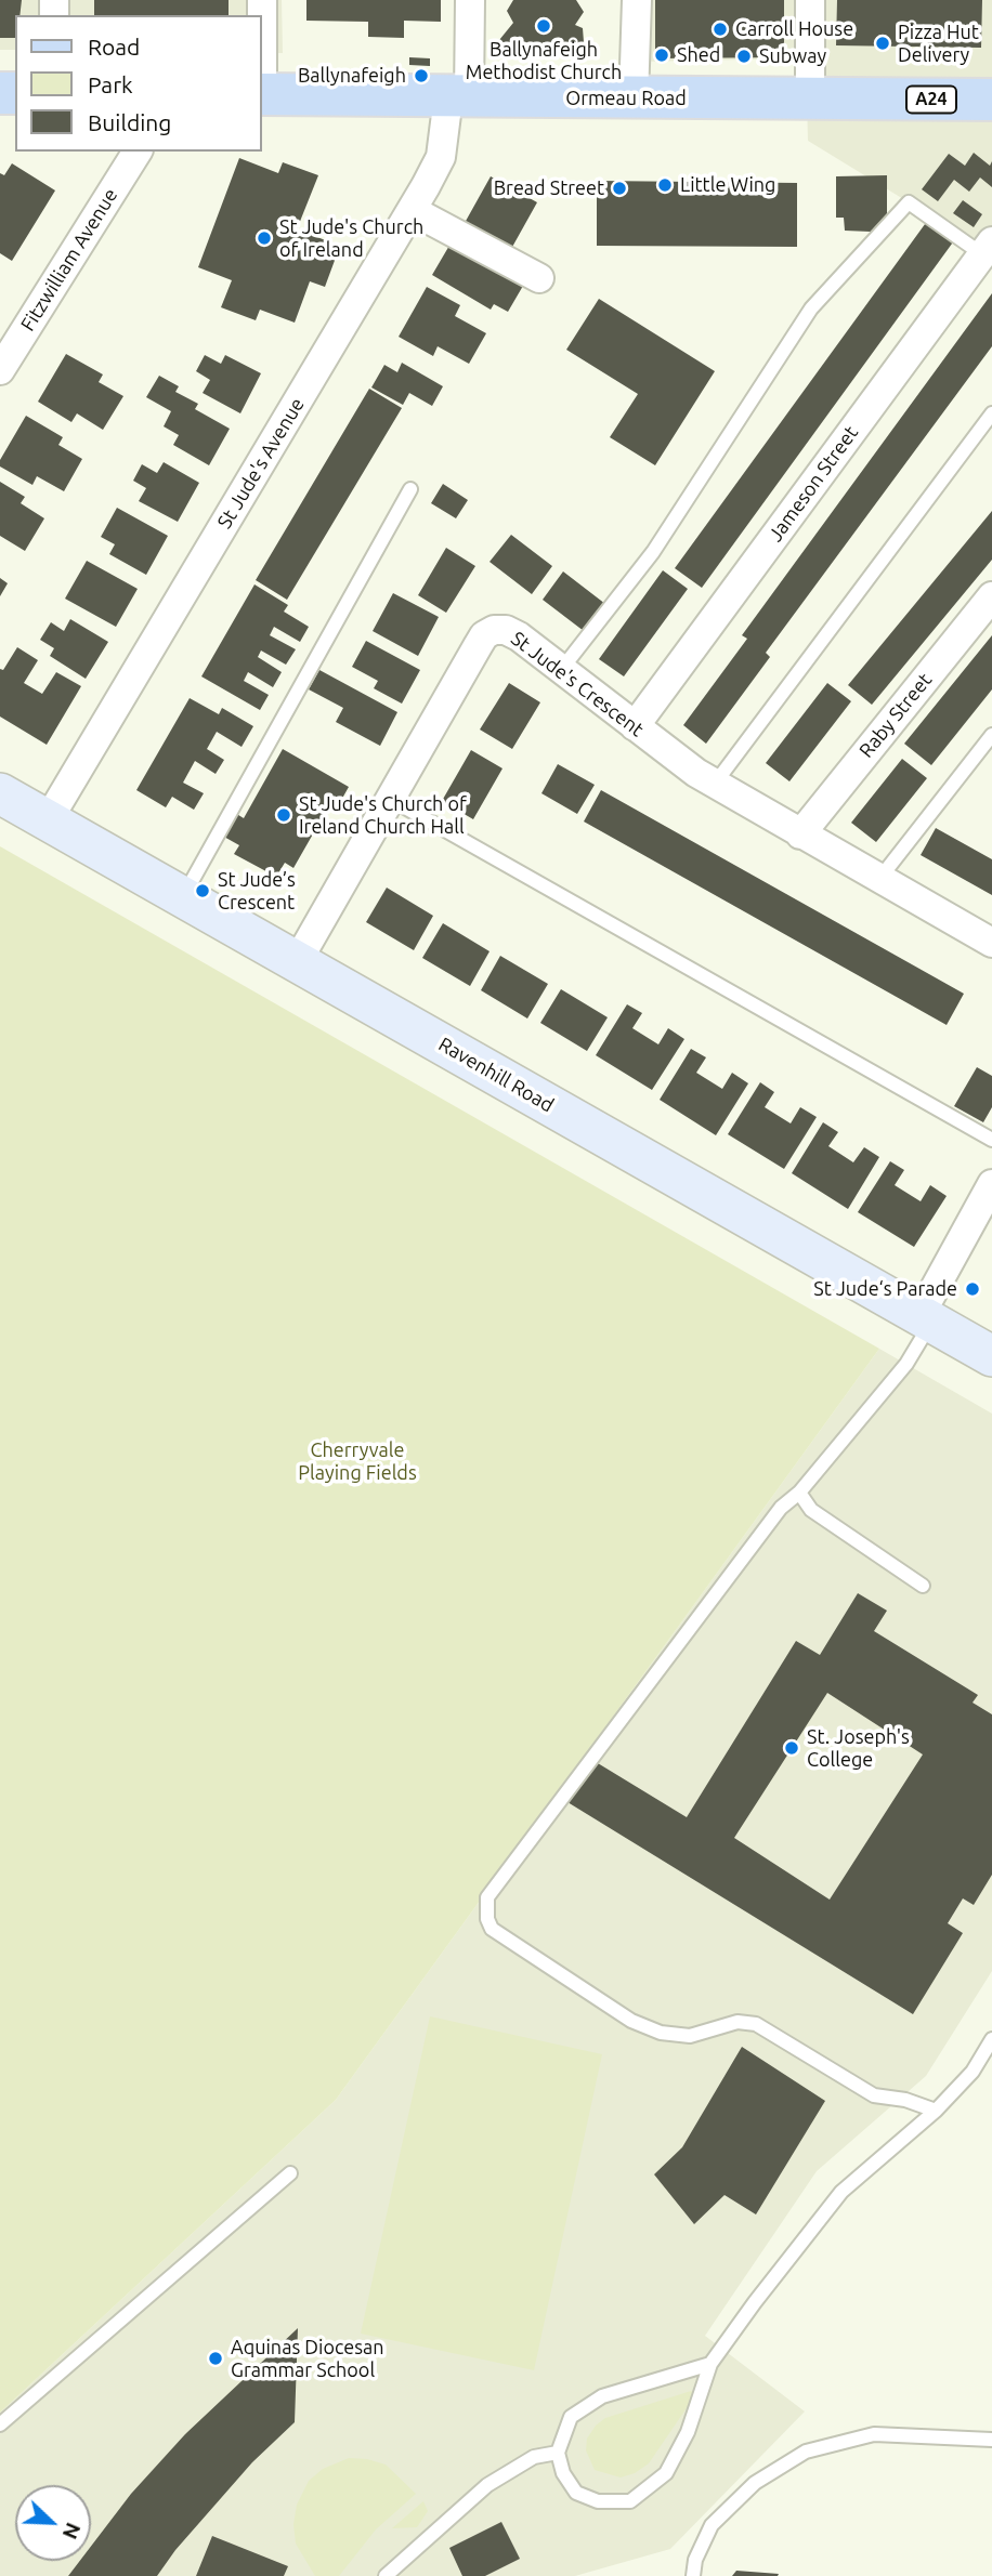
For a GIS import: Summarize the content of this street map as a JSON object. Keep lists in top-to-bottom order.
{
  "streets": {
    "main road": ["Ormeau Road", "A24", "Ravenhill Road"],
    "street": [
      "Fitzwilliam Avenue",
      "St Jude's Avenue",
      "Jameson Street",
      "St Jude's Crescent",
      "Raby Street"
    ]
  },
  "crossings": [
    ["Ormeau Road", "St Jude's Avenue"],
    ["St Jude's Avenue", "Ravenhill Road"],
    ["Jameson Street", "St Jude's Crescent"],
    ["St Jude's Crescent", "Raby Street"],
    ["St Jude's Crescent", "Ravenhill Road"]
  ],
  "parks": ["Cherryvale Playing Fields"],
  "places": [
    "Ballynafeigh Methodist Church",
    "Carroll House",
    "Pizza Hut Delivery",
    "Shed",
    "Subway",
    "Ballynafeigh",
    "Little Wing",
    "Bread Street",
    "St Jude's Church of Ireland",
    "St Jude's Church of Ireland Church Hall",
    "St Jude’s Crescent",
    "St Jude‘s Parade",
    "St. Joseph's College",
    "Aquinas Diocesan Grammar School"
  ],
  "legend": ["Road", "Park", "Building"],
  "north": "bottom right"
}
